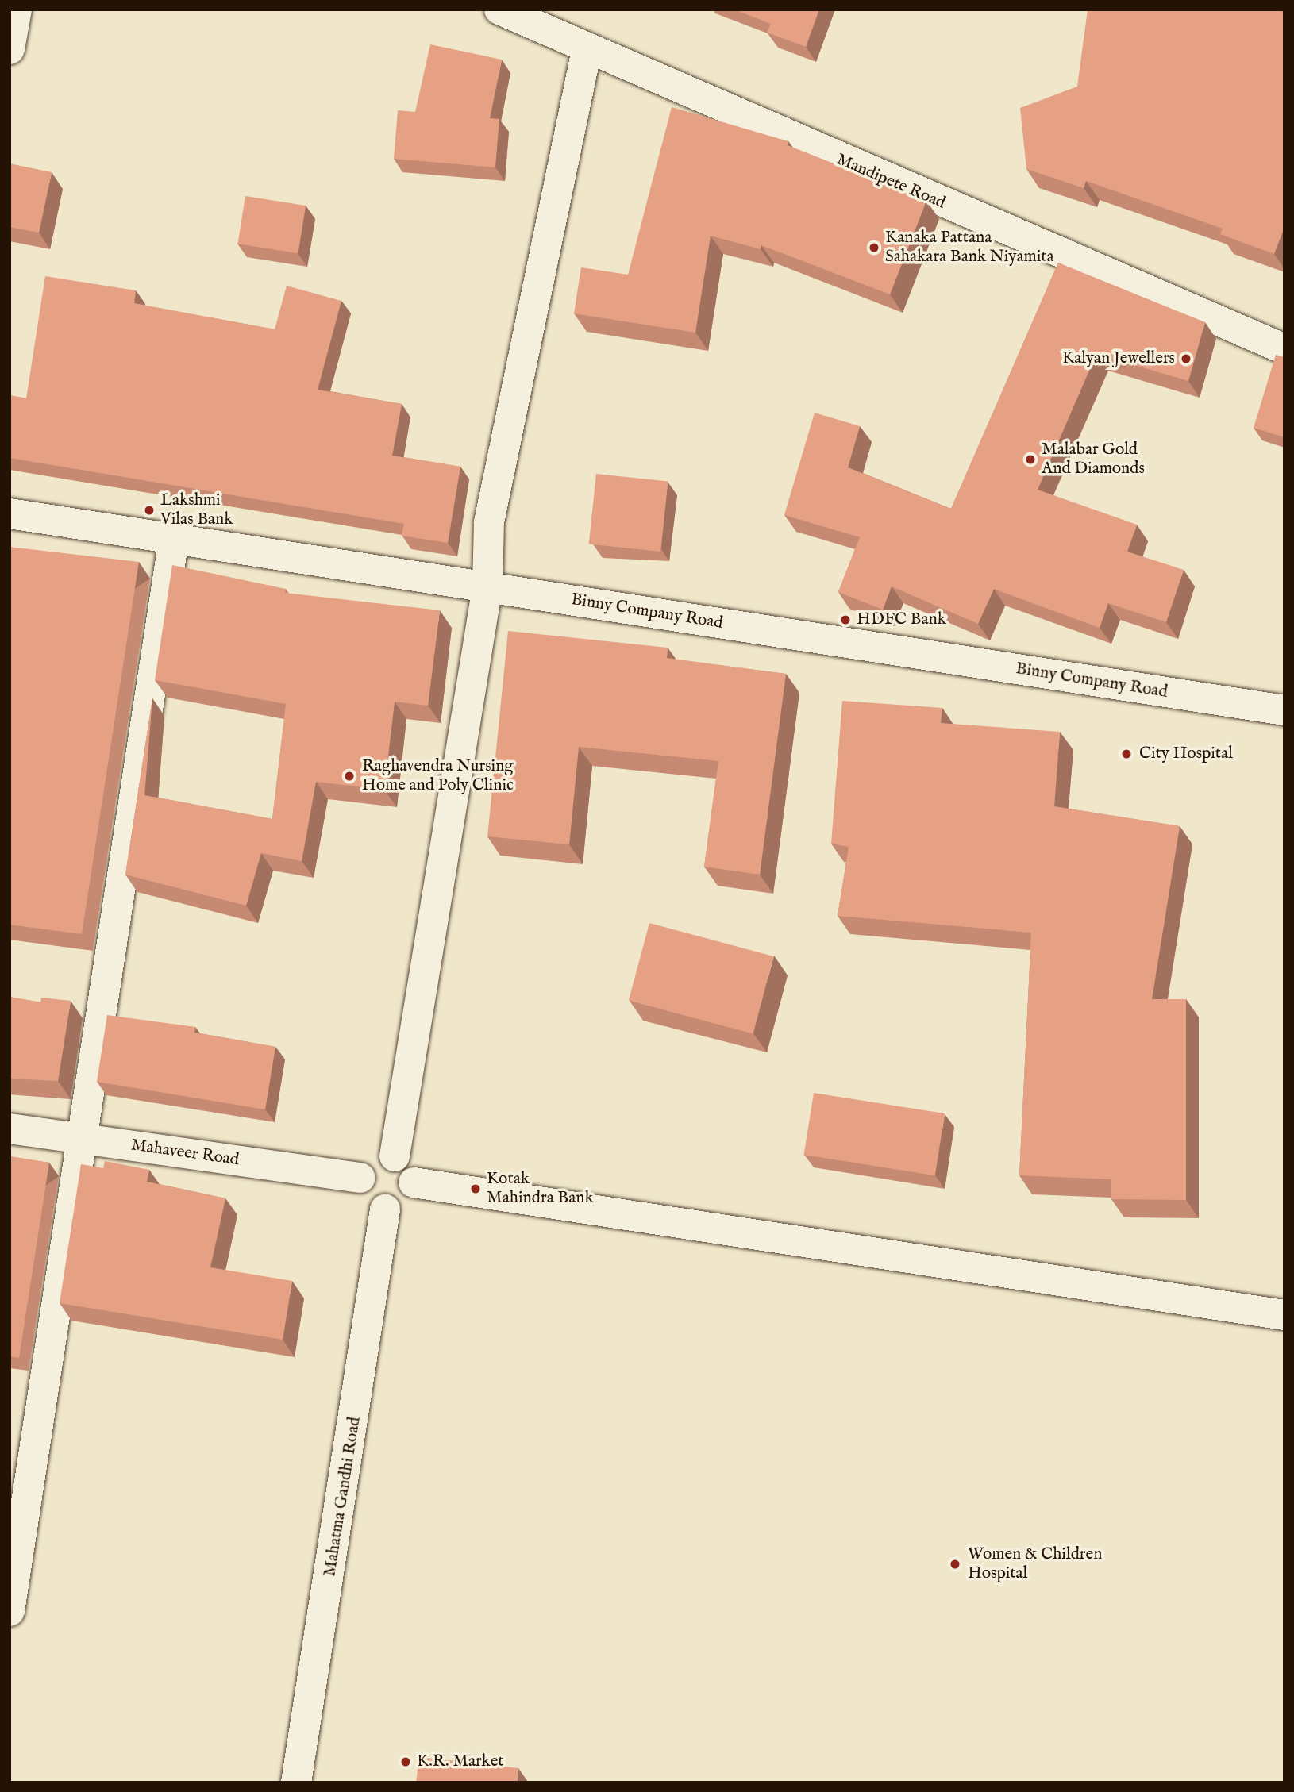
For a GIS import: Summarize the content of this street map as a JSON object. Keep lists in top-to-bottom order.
{
  "streets": {
    "street": [
      "Mandipete Road",
      "Binny Company Road",
      "Mahaveer Road",
      "Mahatma Gandhi Road"
    ]
  },
  "places": [
    "Kanaka Pattana Sahakara Bank Niyamita",
    "Kalyan Jewellers",
    "Malabar Gold And Diamonds",
    "Lakshmi Vilas Bank",
    "HDFC Bank",
    "City Hospital",
    "Raghavendra Nursing Home and Poly Clinic",
    "Kotak Mahindra Bank",
    "Women & Children Hospital",
    "K.R. Market"
  ]
}
